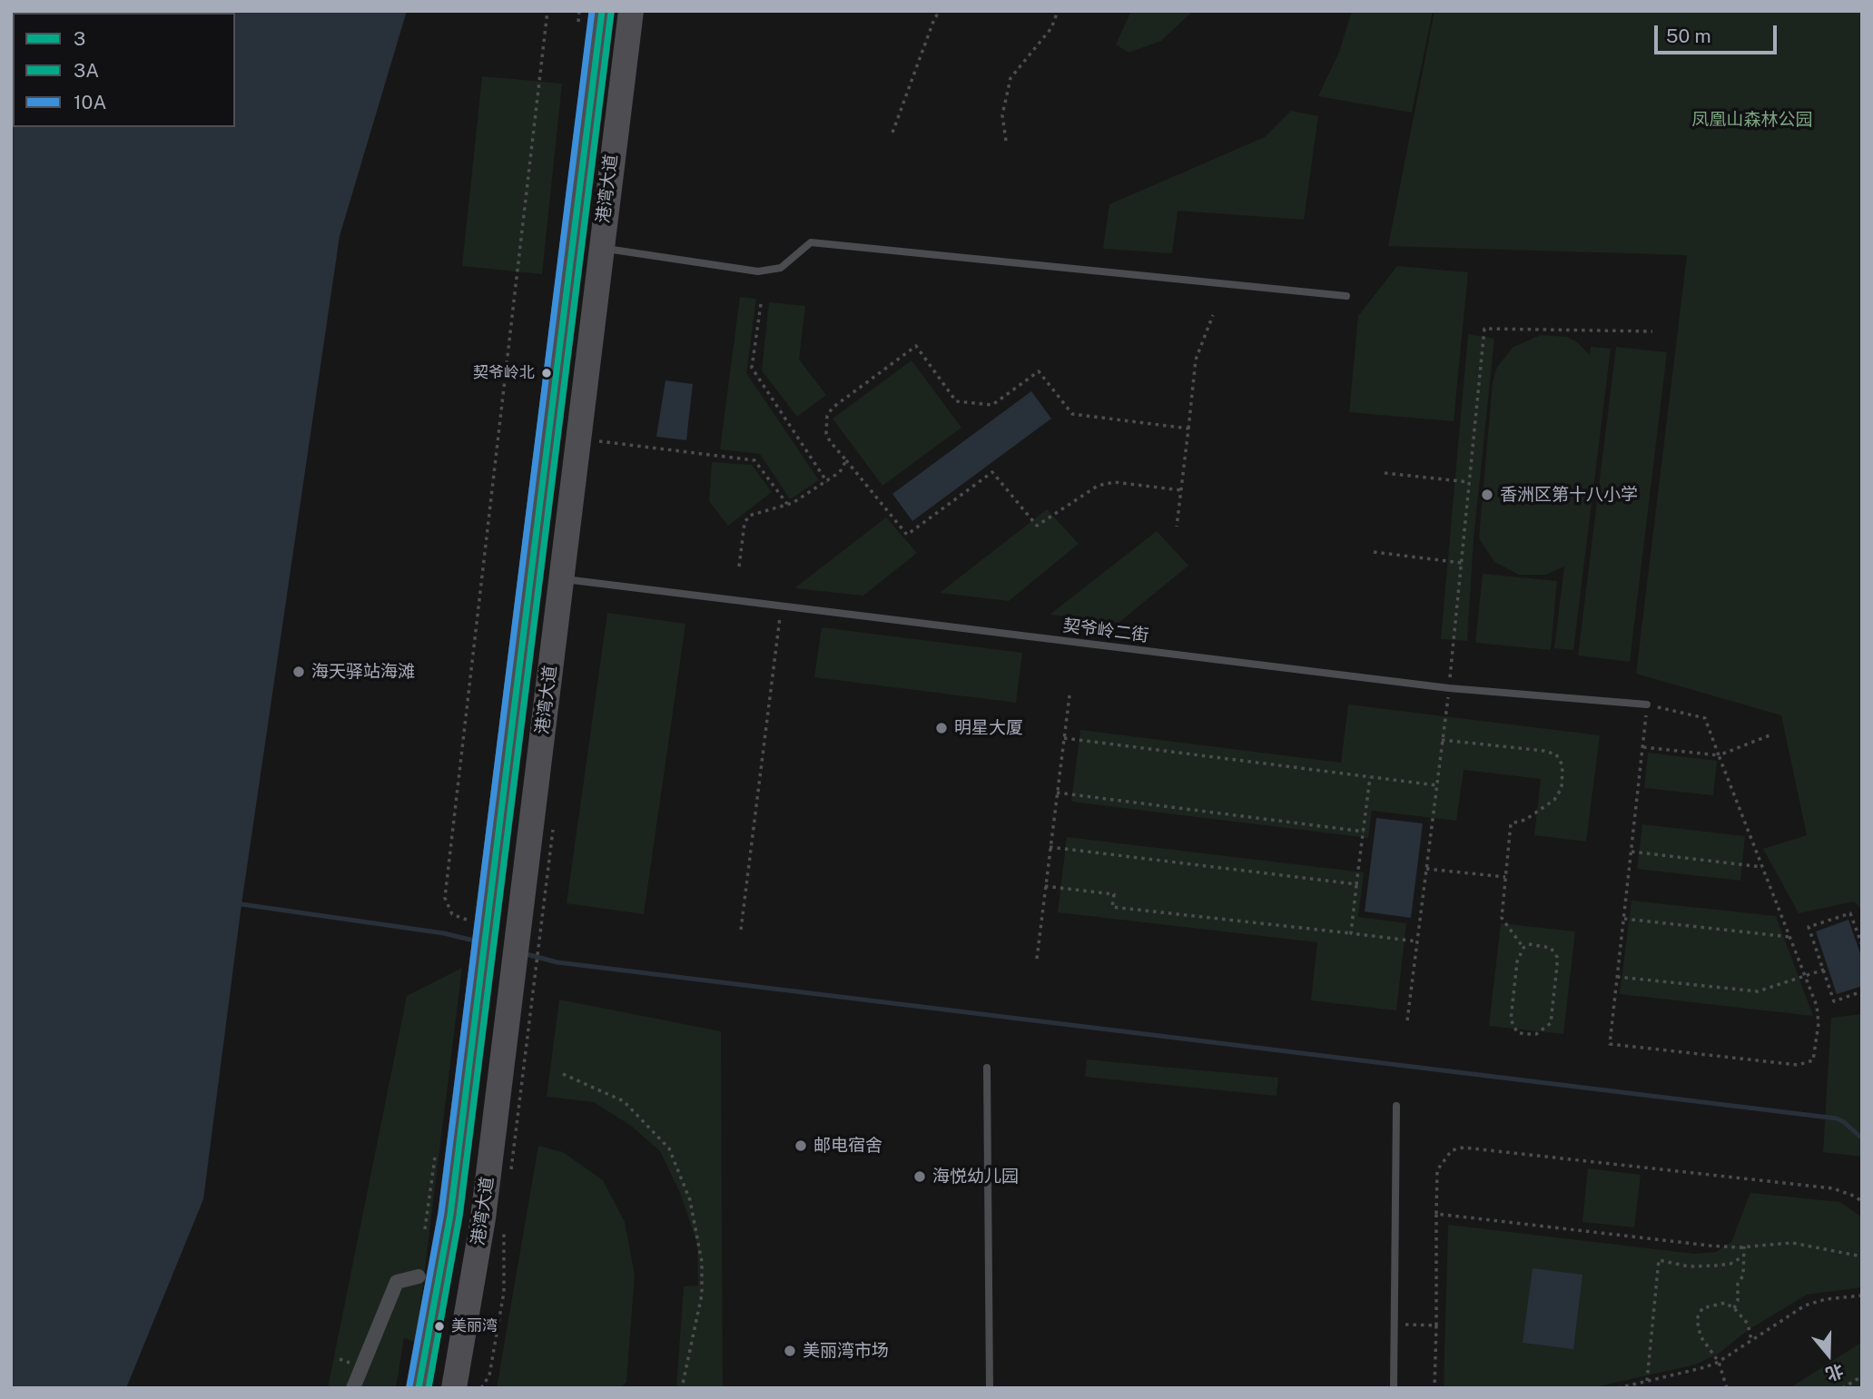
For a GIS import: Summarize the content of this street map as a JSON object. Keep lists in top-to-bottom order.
{
  "streets": {
    "highway": ["港湾大道"],
    "lane": ["契爷岭二街"]
  },
  "crossings": [
    ["港湾大道", "契爷岭二街"]
  ],
  "parks": ["凤凰山森林公园"],
  "places": [
    "契爷岭北",
    "香洲区第十八小学",
    "海天驿站海滩",
    "明星大厦",
    "邮电宿舍",
    "海悦幼儿园",
    "美丽湾",
    "美丽湾市场"
  ],
  "lines": ["transit line 3", "transit line 10A", "transit line 3A"],
  "legend": ["3", "3A", "10A"],
  "scale_bar": "50 m",
  "north": "bottom"
}
